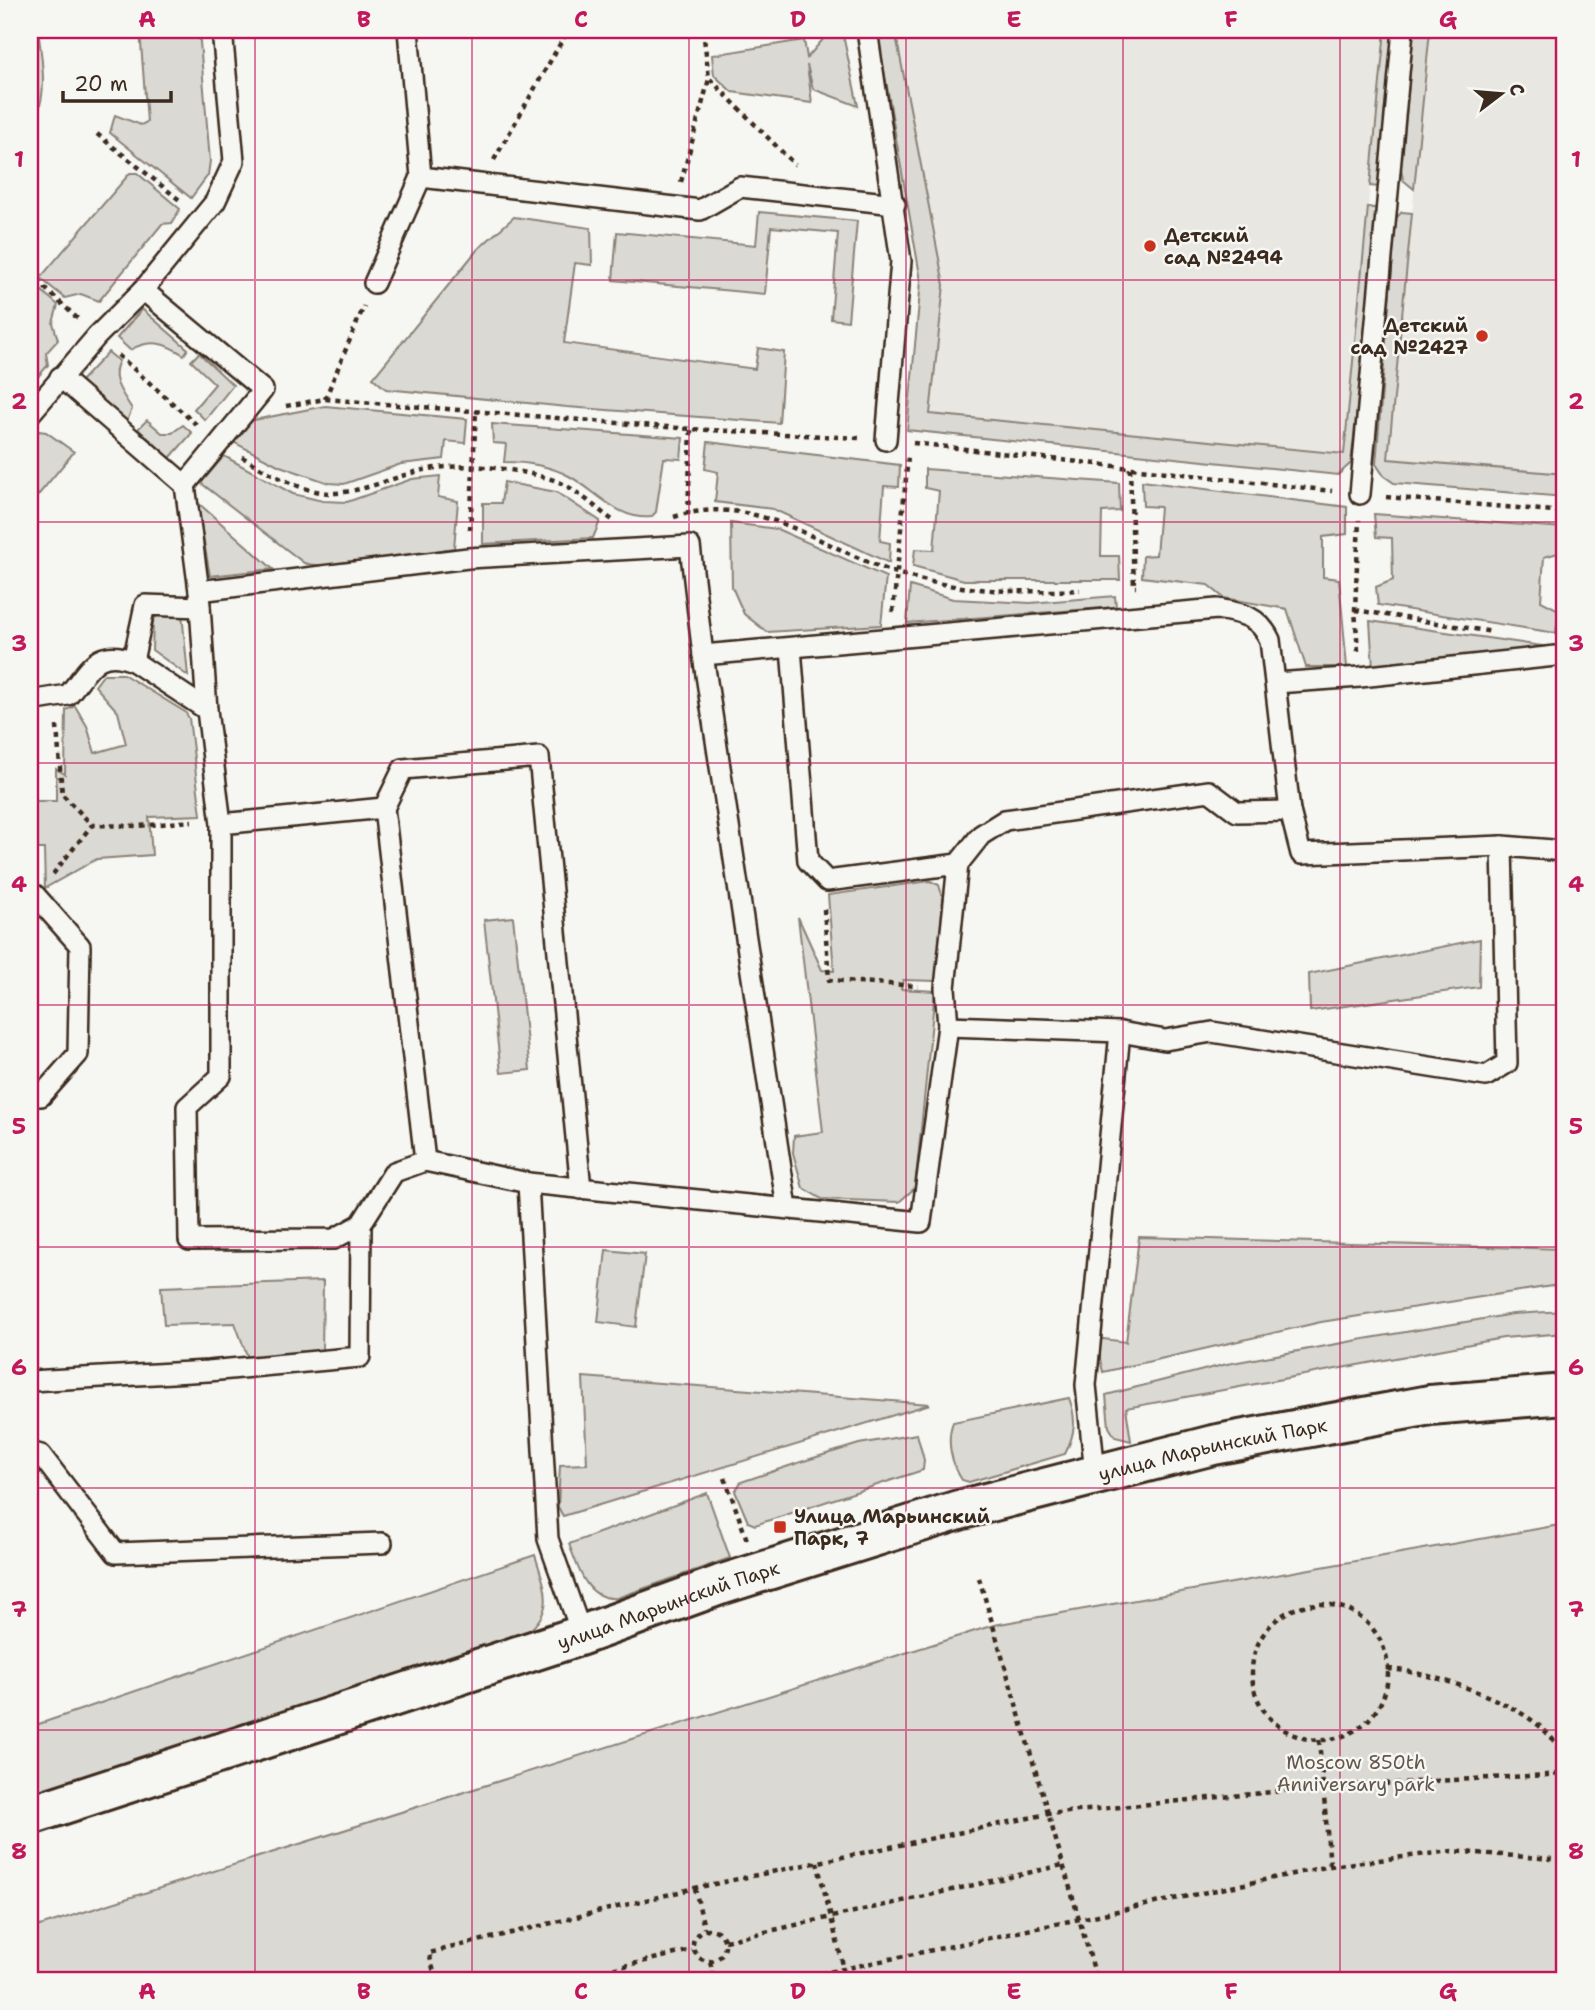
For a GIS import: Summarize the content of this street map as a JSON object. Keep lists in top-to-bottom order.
{
  "streets": {
    "main road": ["улица Марьинский Парк"]
  },
  "parks": ["Moscow 850th Anniversary park"],
  "places": {
    "other": ["Детский сад №2494", "Детский сад №2427"],
    "transit": ["Улица Марьинский Парк, 7"]
  },
  "scale_bar": "20 m",
  "north": "right",
  "grid": {
    "columns": [
      "A",
      "B",
      "C",
      "D",
      "E",
      "F",
      "G"
    ],
    "rows": [
      "1",
      "2",
      "3",
      "4",
      "5",
      "6",
      "7",
      "8"
    ]
  }
}
